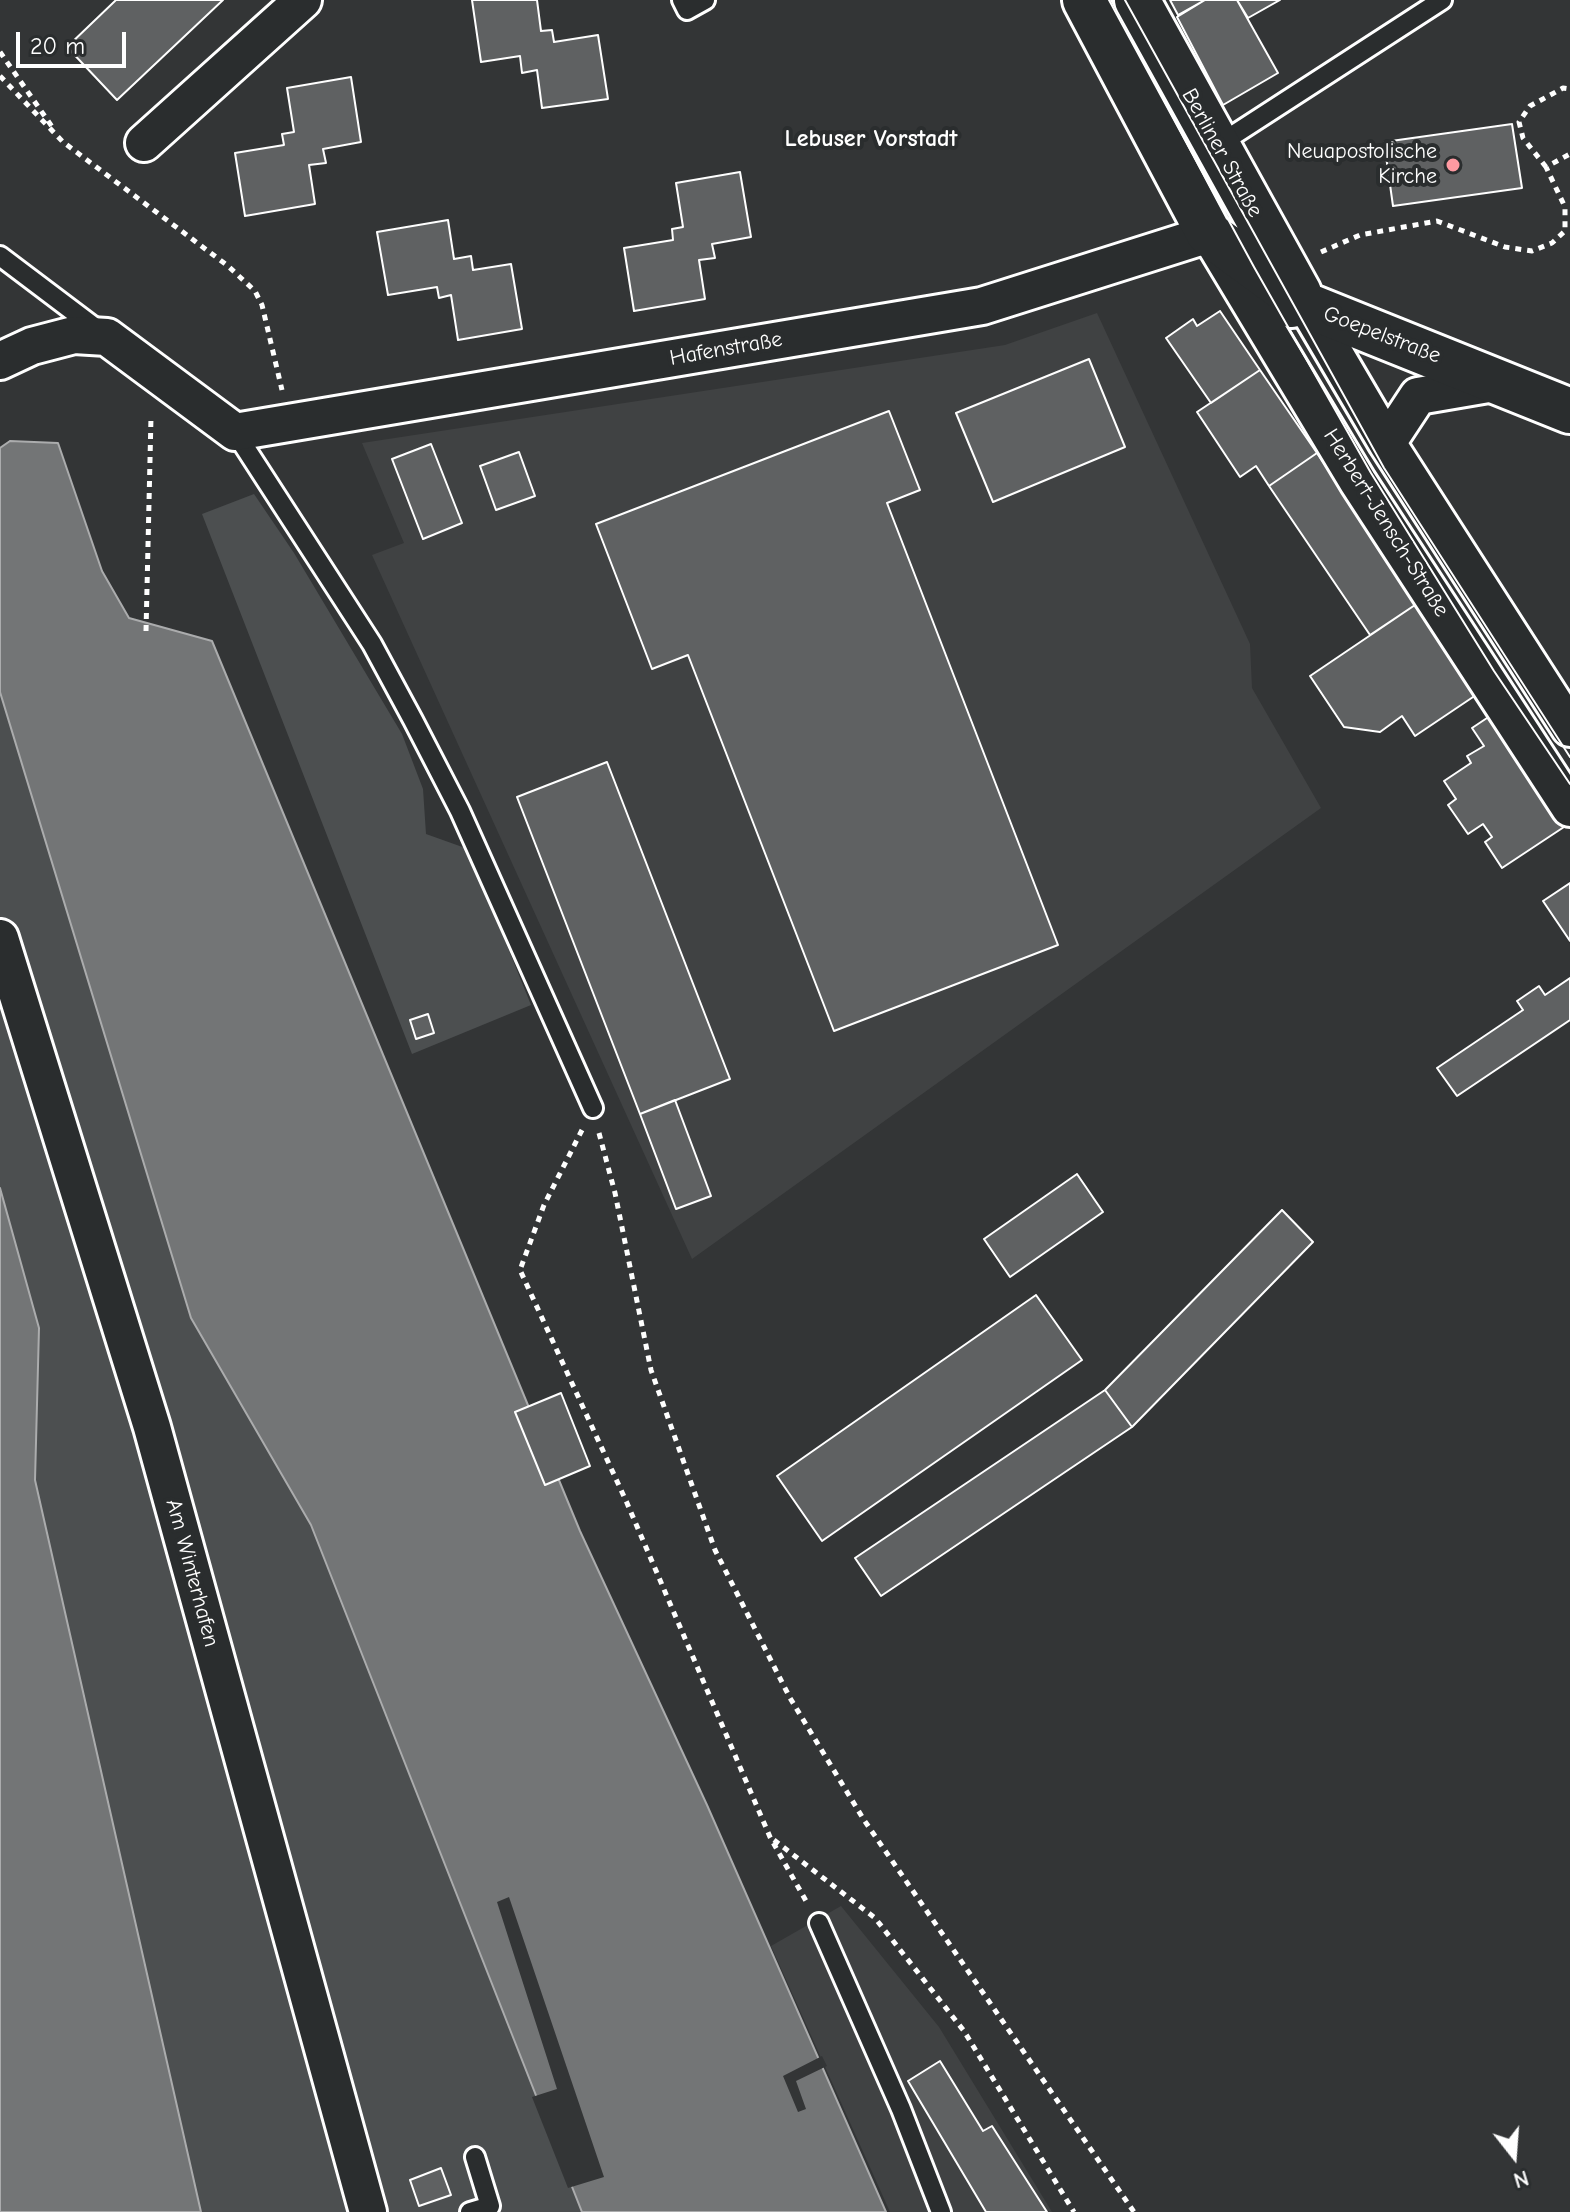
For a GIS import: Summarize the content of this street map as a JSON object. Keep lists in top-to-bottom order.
{
  "streets": {
    "street": [
      "Berliner Straße",
      "Goepelstraße",
      "Hafenstraße",
      "Herbert-Jensch-Straße",
      "Am Winterhafen"
    ]
  },
  "crossings": [
    ["Berliner Straße", "Goepelstraße"],
    ["Berliner Straße", "Herbert-Jensch-Straße"],
    ["Goepelstraße", "Hafenstraße"],
    ["Goepelstraße", "Herbert-Jensch-Straße"],
    ["Hafenstraße", "Herbert-Jensch-Straße"]
  ],
  "districts": ["Lebuser Vorstadt"],
  "places": ["Neuapostolische Kirche"],
  "scale_bar": "20 m",
  "north": "bottom"
}
